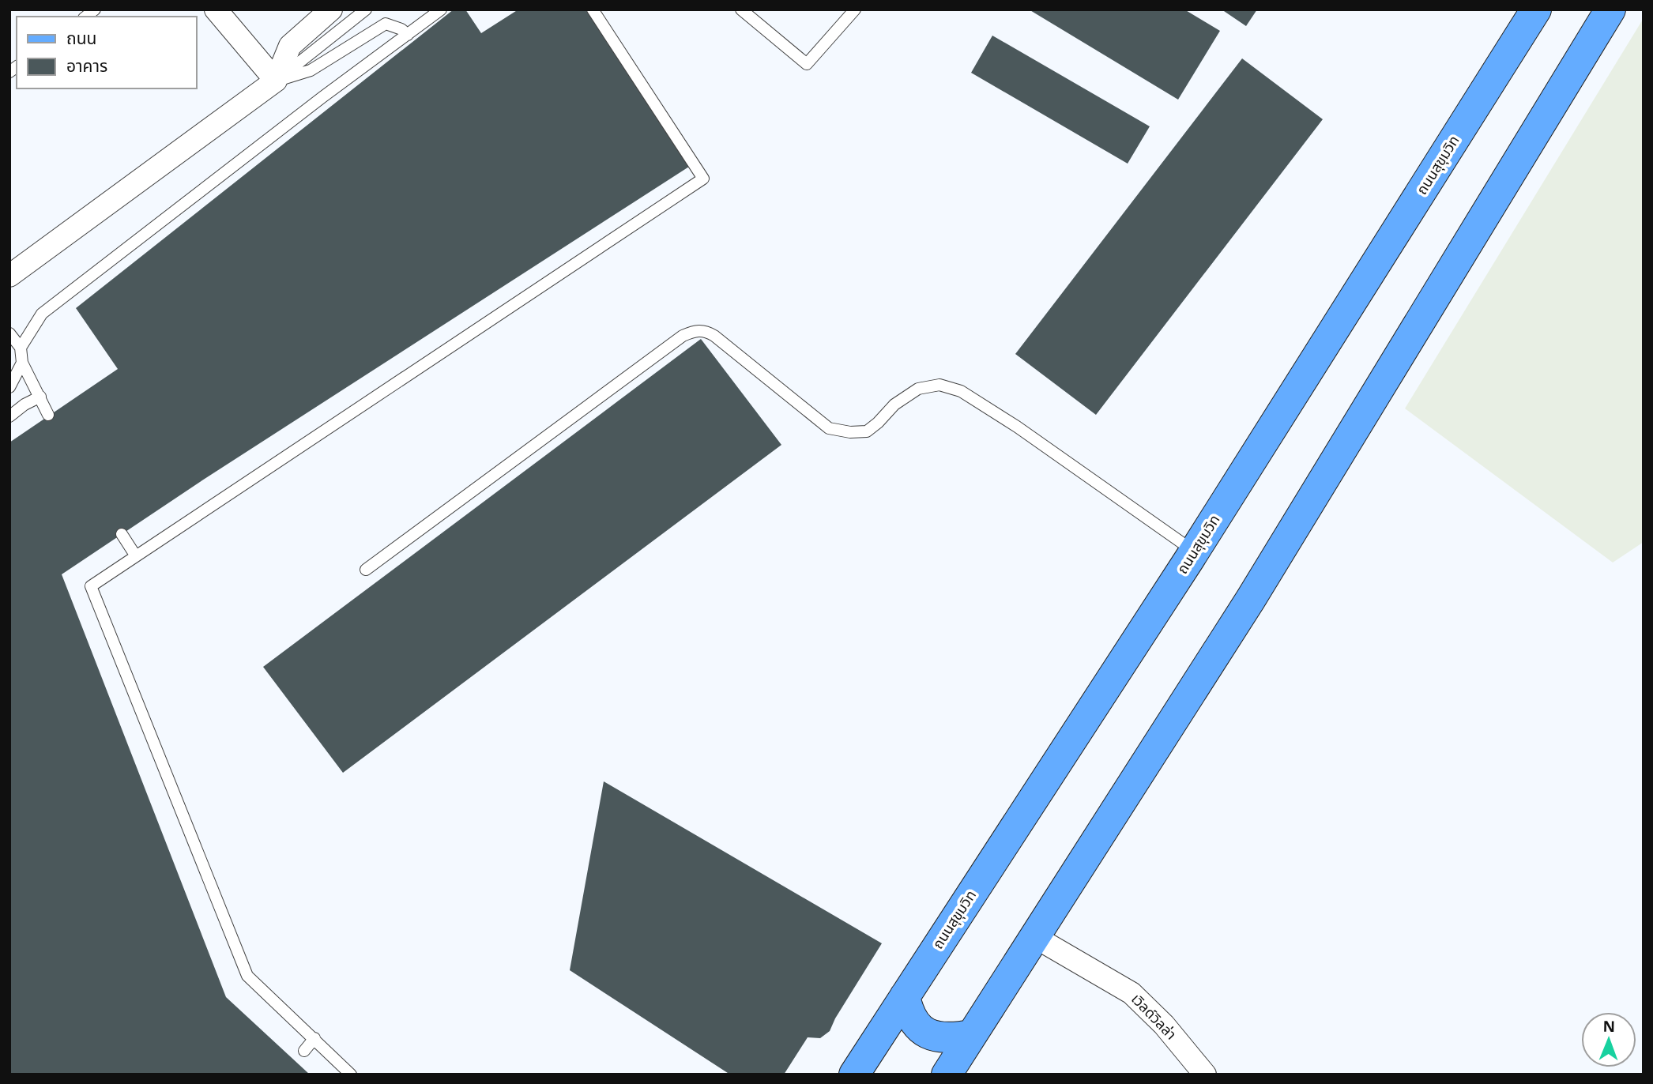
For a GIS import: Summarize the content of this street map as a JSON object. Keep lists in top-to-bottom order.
{
  "streets": {
    "main road": ["ถนนสุขุมวิท"],
    "street": ["เวิลด์วิลล่า"]
  },
  "legend": ["ถนน", "อาคาร"],
  "north": "top"
}
